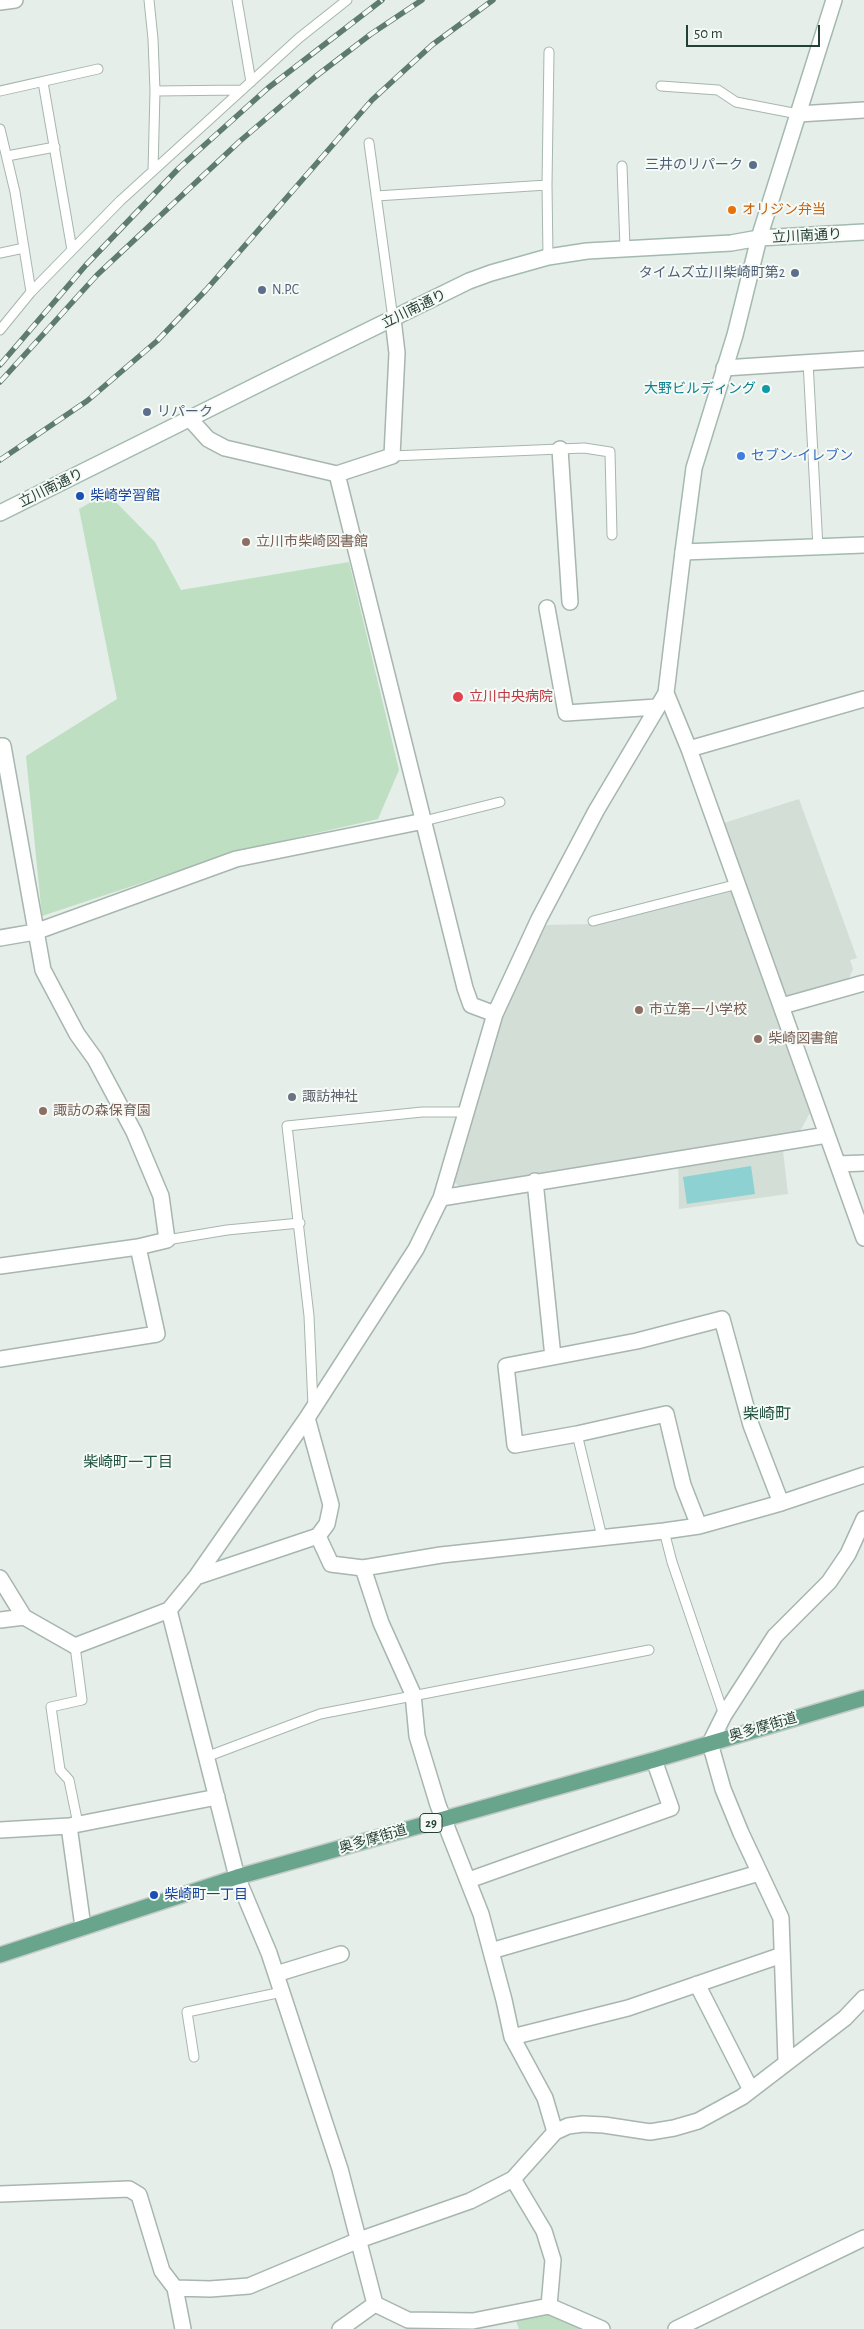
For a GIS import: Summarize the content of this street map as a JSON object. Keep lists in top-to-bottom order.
{
  "streets": {
    "main road": ["奥多摩街道", "29"],
    "street": ["立川南通り"]
  },
  "districts": ["柴崎町", "柴崎町一丁目"],
  "places": [
    "三井のリパーク",
    "オリジン弁当",
    "タイムズ立川柴崎町第2",
    "N.P.C",
    "大野ビルディング",
    "リパーク",
    "セブン-イレブン",
    "柴崎学習館",
    "立川市柴崎図書館",
    "立川中央病院",
    "市立第一小学校",
    "柴崎図書館",
    "諏訪神社",
    "諏訪の森保育園",
    "柴崎町一丁目"
  ],
  "scale_bar": "50 m"
}
